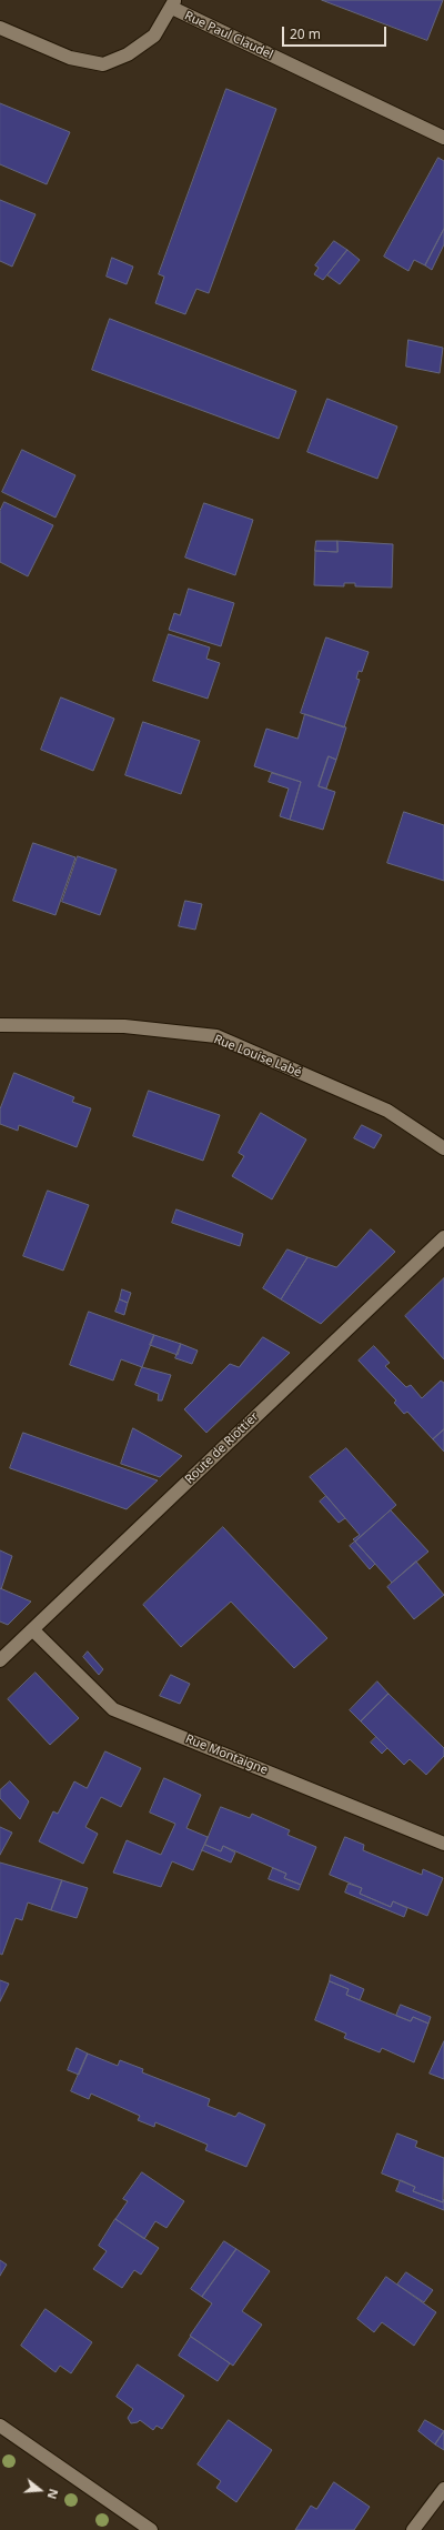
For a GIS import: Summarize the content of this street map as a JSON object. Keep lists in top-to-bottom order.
{
  "streets": {
    "street": [
      "Rue Paul Claudel",
      "Rue Louise Labé",
      "Route de Riottier",
      "Rue Montaigne"
    ]
  },
  "crossings": [
    ["Route de Riottier", "Rue Montaigne"]
  ],
  "scale_bar": "20 m",
  "north": "right"
}
